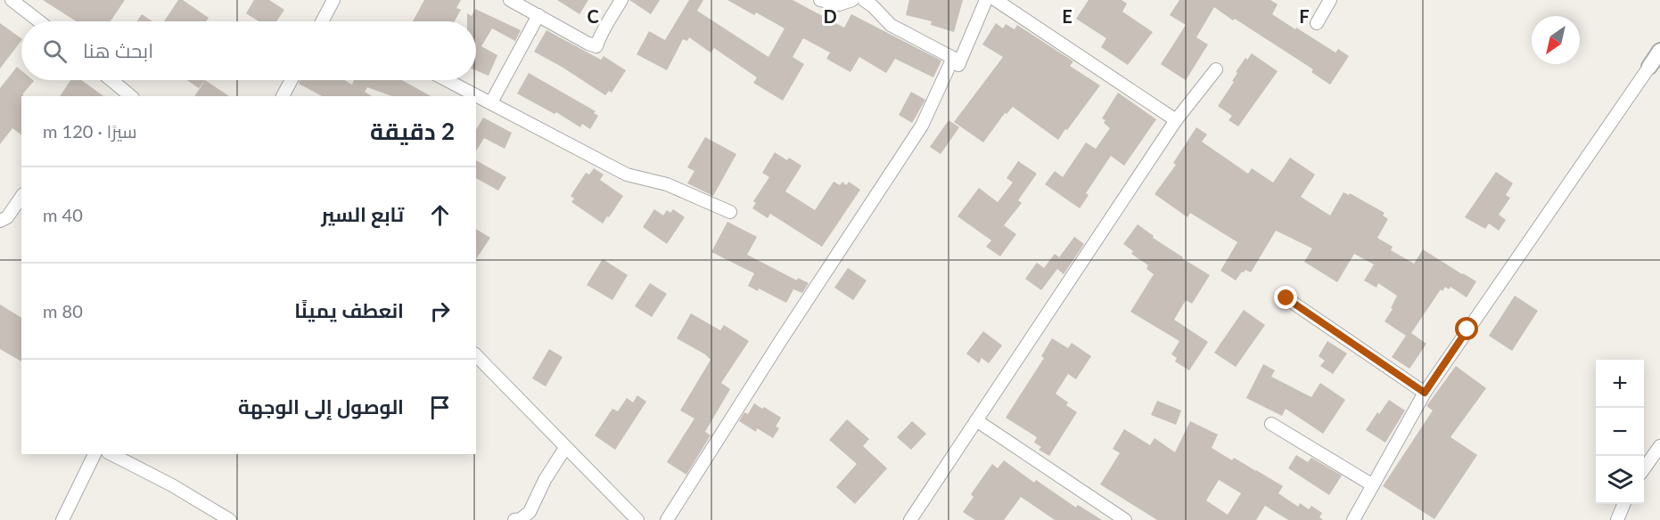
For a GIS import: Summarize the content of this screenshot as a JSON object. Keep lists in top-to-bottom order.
{
  "north": "bottom left",
  "page": {
    "search": "ابحث هنا",
    "heading": ["2 دقيقة", "سيرًا · 120 m"],
    "list": [
      ["تابع السير", "40 m"],
      ["انعطف يمينًا", "80 m"],
      "الوصول إلى الوجهة"
    ],
    "map_buttons": ["+", "−"]
  },
  "grid": {
    "columns": [
      "C",
      "D",
      "E",
      "F"
    ]
  }
}
